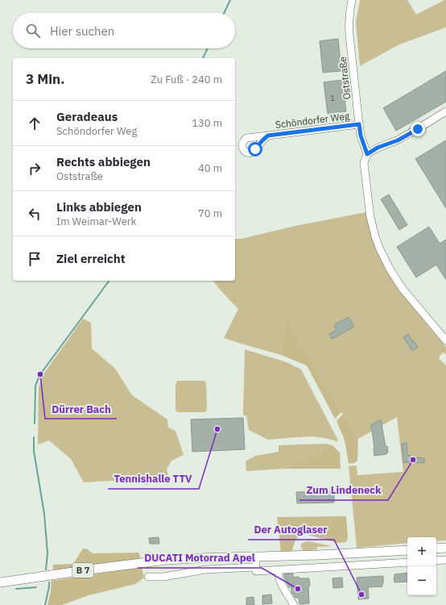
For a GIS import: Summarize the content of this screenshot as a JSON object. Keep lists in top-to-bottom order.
{
  "streets": {
    "main road": ["B 7"],
    "street": ["Oststraße", "Schöndorfer Weg"]
  },
  "crossings": [
    ["Oststraße", "Schöndorfer Weg"]
  ],
  "places": [
    "Dürrer Bach",
    "Tennishalle TTV",
    "Zum Lindeneck",
    "DUCATI Motorrad Apel",
    "Der Autoglaser"
  ],
  "house_numbers": ["1"],
  "page": {
    "search": "Hier suchen",
    "heading": ["3 Min.", "Zu Fuß · 240 m"],
    "list": [
      ["Geradeaus", "Schöndorfer Weg", "130 m"],
      ["Rechts abbiegen", "Oststraße", "40 m"],
      ["Links abbiegen", "Im Weimar-Werk", "70 m"],
      "Ziel erreicht"
    ],
    "map_buttons": ["+", "−"]
  }
}
